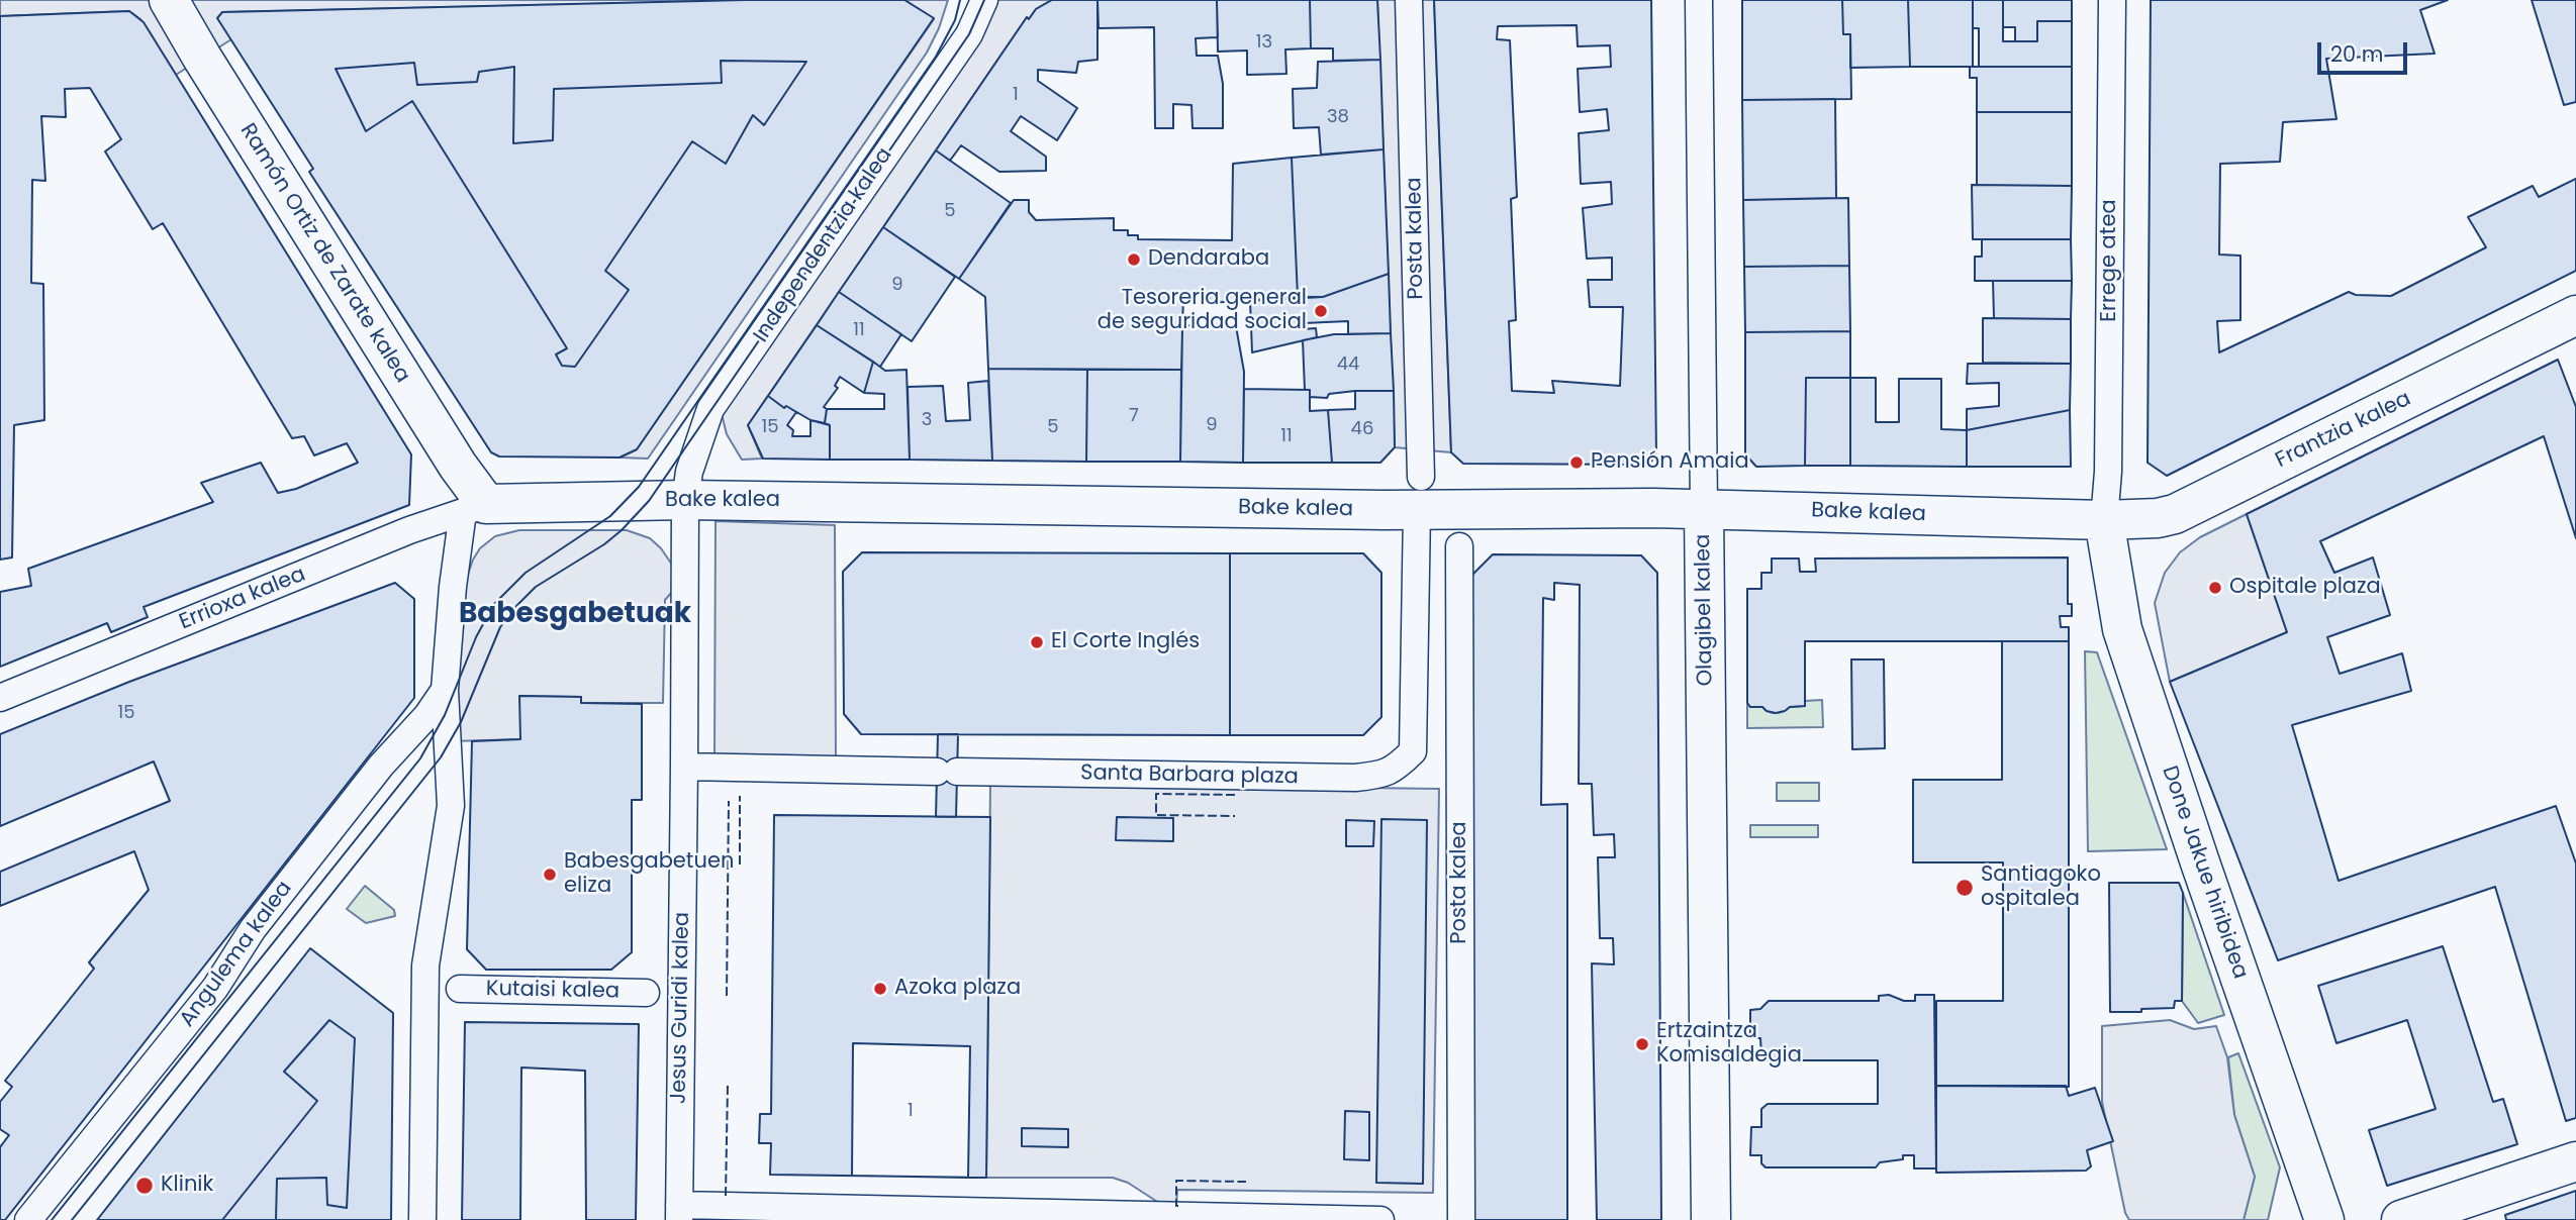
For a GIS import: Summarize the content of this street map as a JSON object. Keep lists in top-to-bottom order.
{
  "streets": {
    "main road": [
      "Ramón Ortiz de Zarate kalea",
      "Frantzia kalea",
      "Bake kalea",
      "Olagibel kalea",
      "Done Jakue hiribidea"
    ],
    "street": [
      "Posta kalea",
      "Independentzia kalea",
      "Errege atea",
      "Errioxa kalea",
      "Santa Barbara plaza",
      "Angulema kalea",
      "Kutaisi kalea",
      "Jesus Guridi kalea"
    ]
  },
  "crossings": [
    ["Posta kalea", "Bake kalea"],
    ["Posta kalea", "Santa Barbara plaza"],
    ["Independentzia kalea", "Bake kalea"],
    ["Independentzia kalea", "Jesus Guridi kalea"],
    ["Ramón Ortiz de Zarate kalea", "Bake kalea"],
    ["Ramón Ortiz de Zarate kalea", "Errioxa kalea"],
    ["Errege atea", "Frantzia kalea"],
    ["Errege atea", "Bake kalea"],
    ["Errege atea", "Done Jakue hiribidea"],
    ["Frantzia kalea", "Bake kalea"],
    ["Frantzia kalea", "Done Jakue hiribidea"],
    ["Bake kalea", "Errioxa kalea"],
    ["Bake kalea", "Olagibel kalea"],
    ["Bake kalea", "Done Jakue hiribidea"],
    ["Bake kalea", "Jesus Guridi kalea"],
    ["Santa Barbara plaza", "Jesus Guridi kalea"]
  ],
  "districts": ["Babesgabetuak"],
  "places": [
    "Dendaraba",
    "Tesoreria general de seguridad social",
    "Pensión Amaia",
    "Ospitale plaza",
    "El Corte Inglés",
    "Babesgabetuen eliza",
    "Santiagoko ospitalea",
    "Azoka plaza",
    "Ertzaintza Komisaldegia",
    "Klinik"
  ],
  "house_numbers": [
    "13",
    "1",
    "38",
    "5",
    "9",
    "11",
    "44",
    "7",
    "3",
    "9",
    "15",
    "5",
    "46",
    "11",
    "15",
    "1"
  ],
  "scale_bar": "20 m"
}
